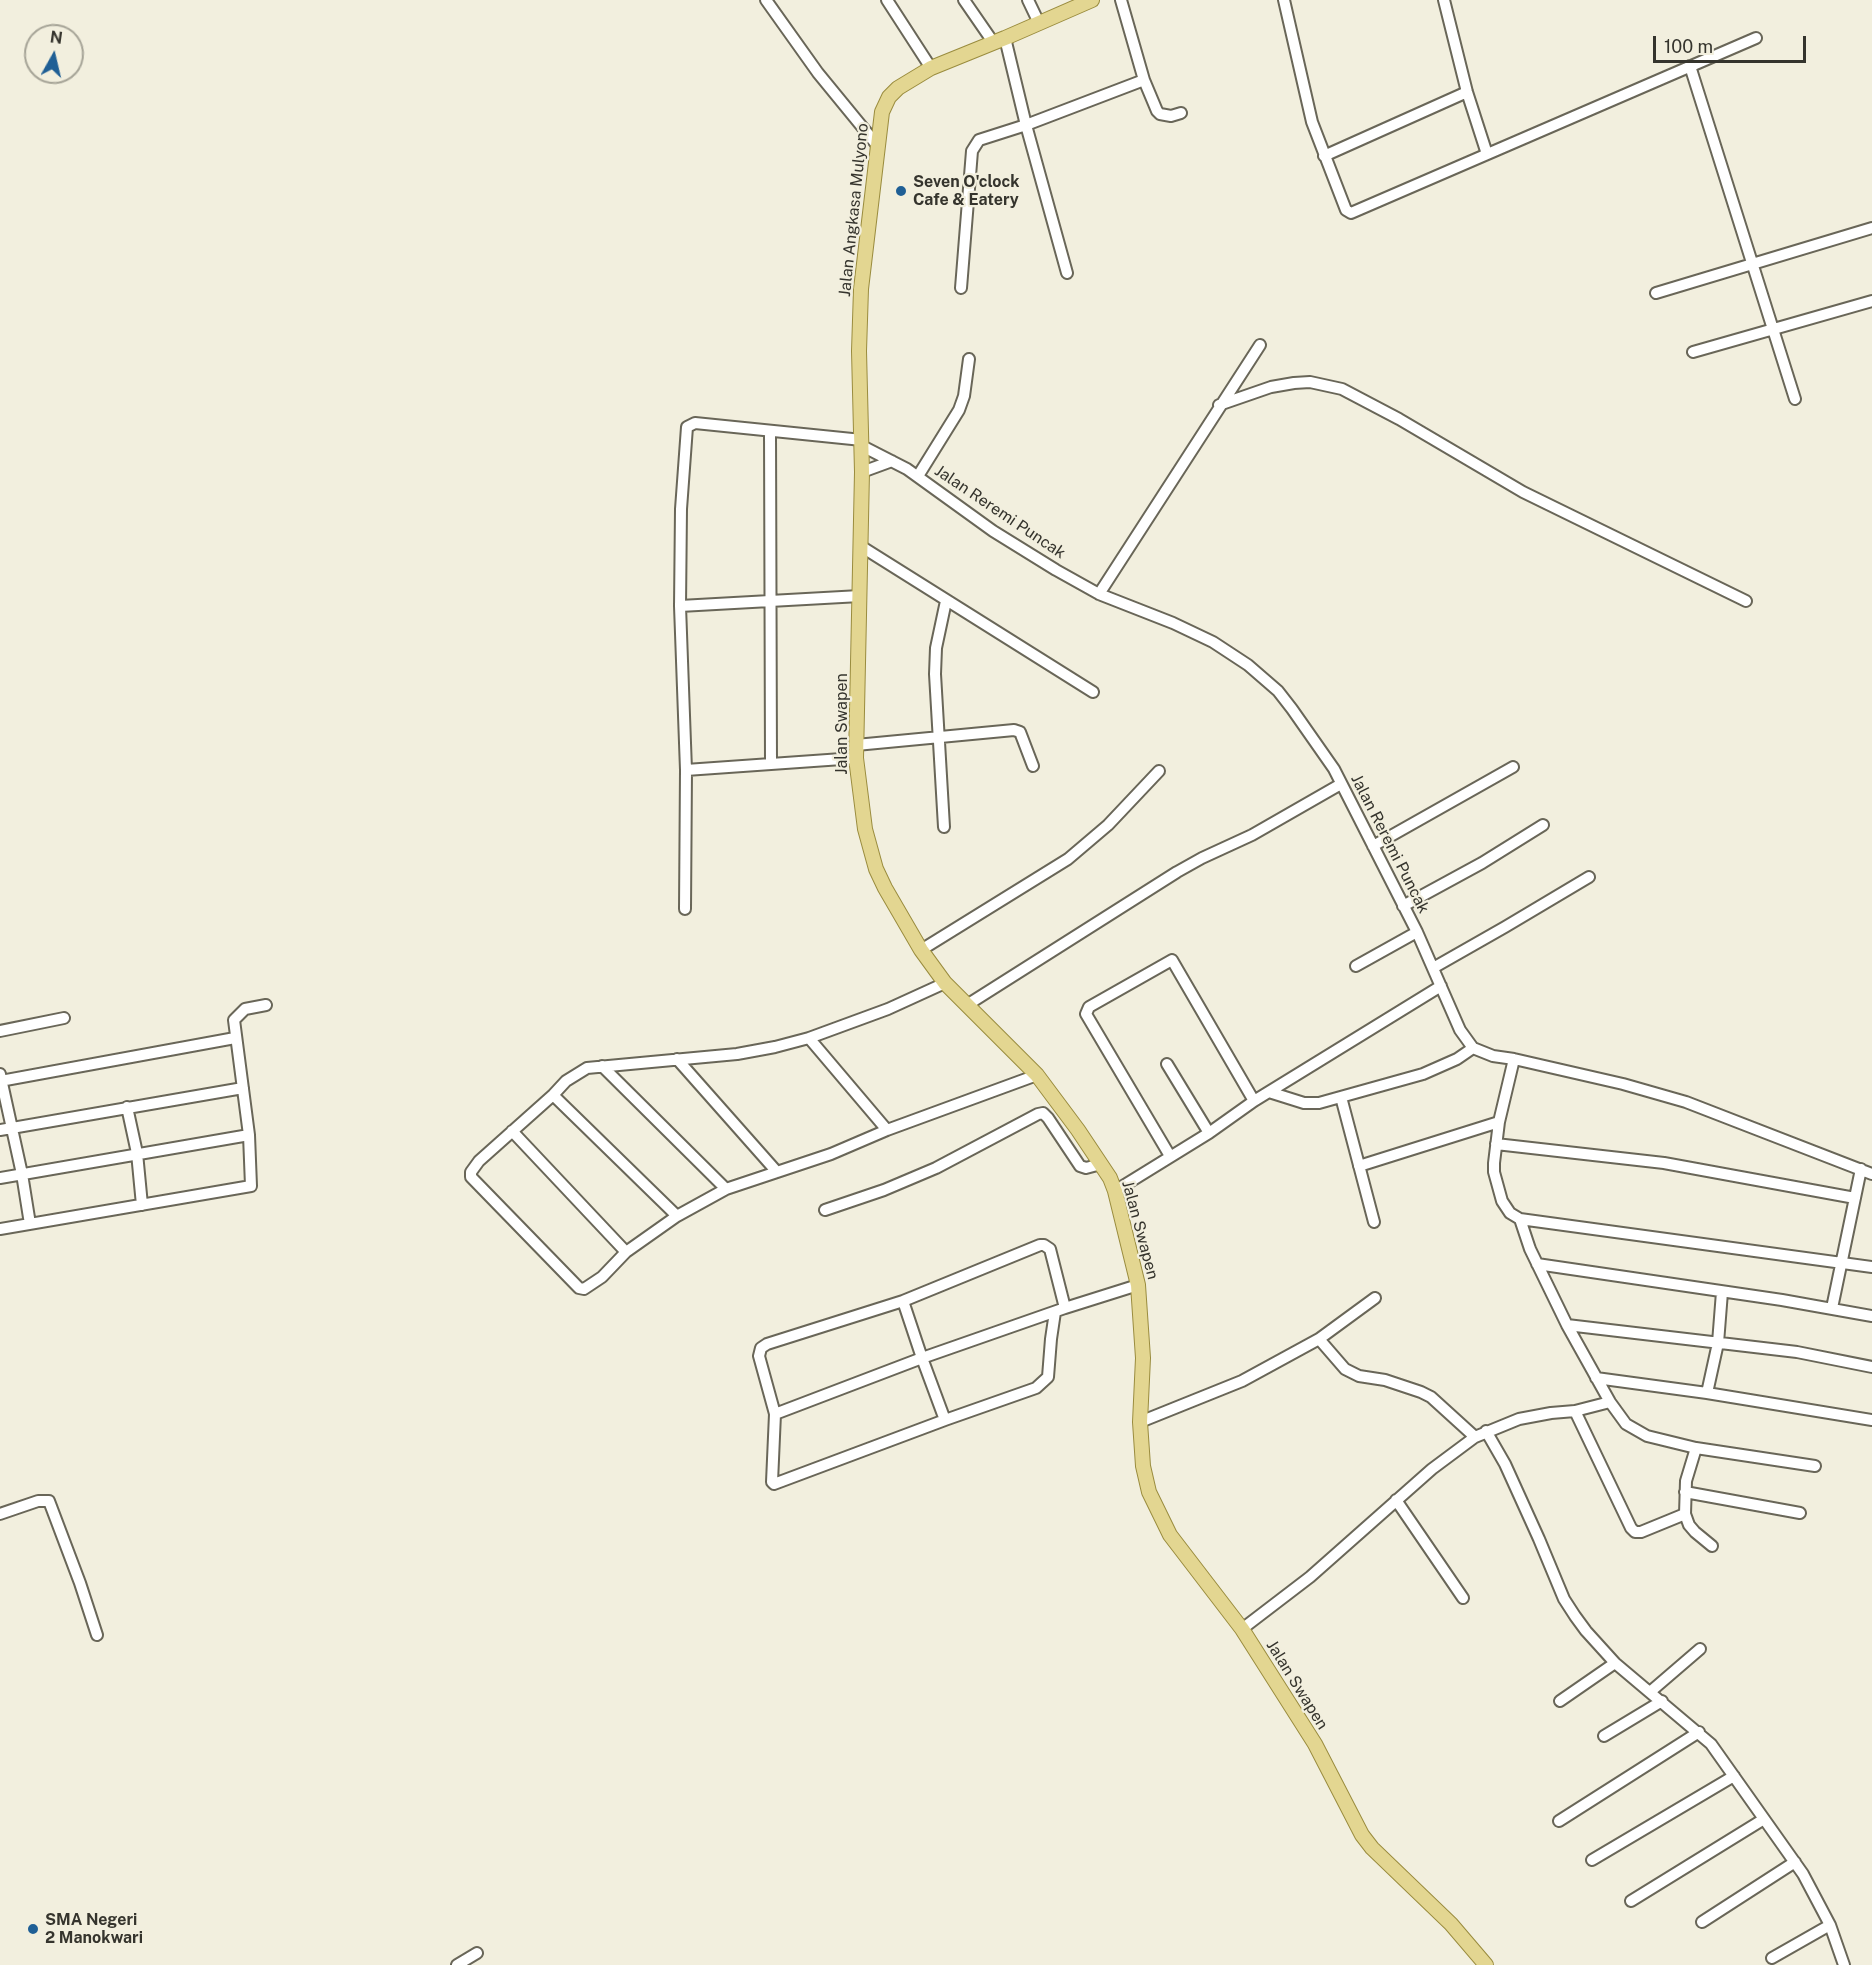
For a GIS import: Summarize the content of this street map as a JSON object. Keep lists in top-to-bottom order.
{
  "streets": {
    "main road": ["Jalan Angkasa Mulyono", "Jalan Swapen"],
    "street": ["Jalan Reremi Puncak"]
  },
  "crossings": [
    ["Jalan Angkasa Mulyono", "Jalan Reremi Puncak"]
  ],
  "places": ["Seven O'clock Cafe & Eatery", "SMA Negeri 2 Manokwari"],
  "scale_bar": "100 m",
  "north": "top"
}
